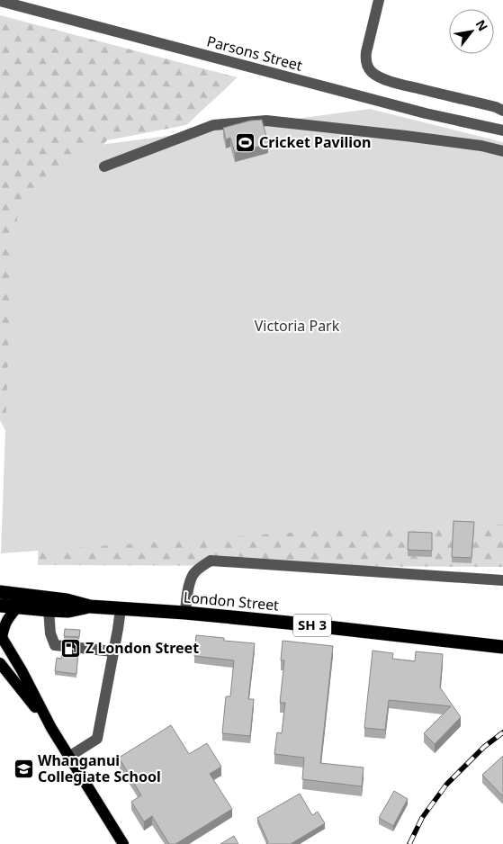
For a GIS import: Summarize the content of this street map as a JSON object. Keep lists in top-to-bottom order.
{
  "streets": {
    "highway": ["London Street", "SH 3"],
    "street": ["Parsons Street"]
  },
  "parks": ["Victoria Park"],
  "places": {
    "sports": ["Cricket Pavilion"],
    "fuel station": ["Z London Street"],
    "school or university": ["Whanganui Collegiate School"]
  },
  "north": "top right"
}
